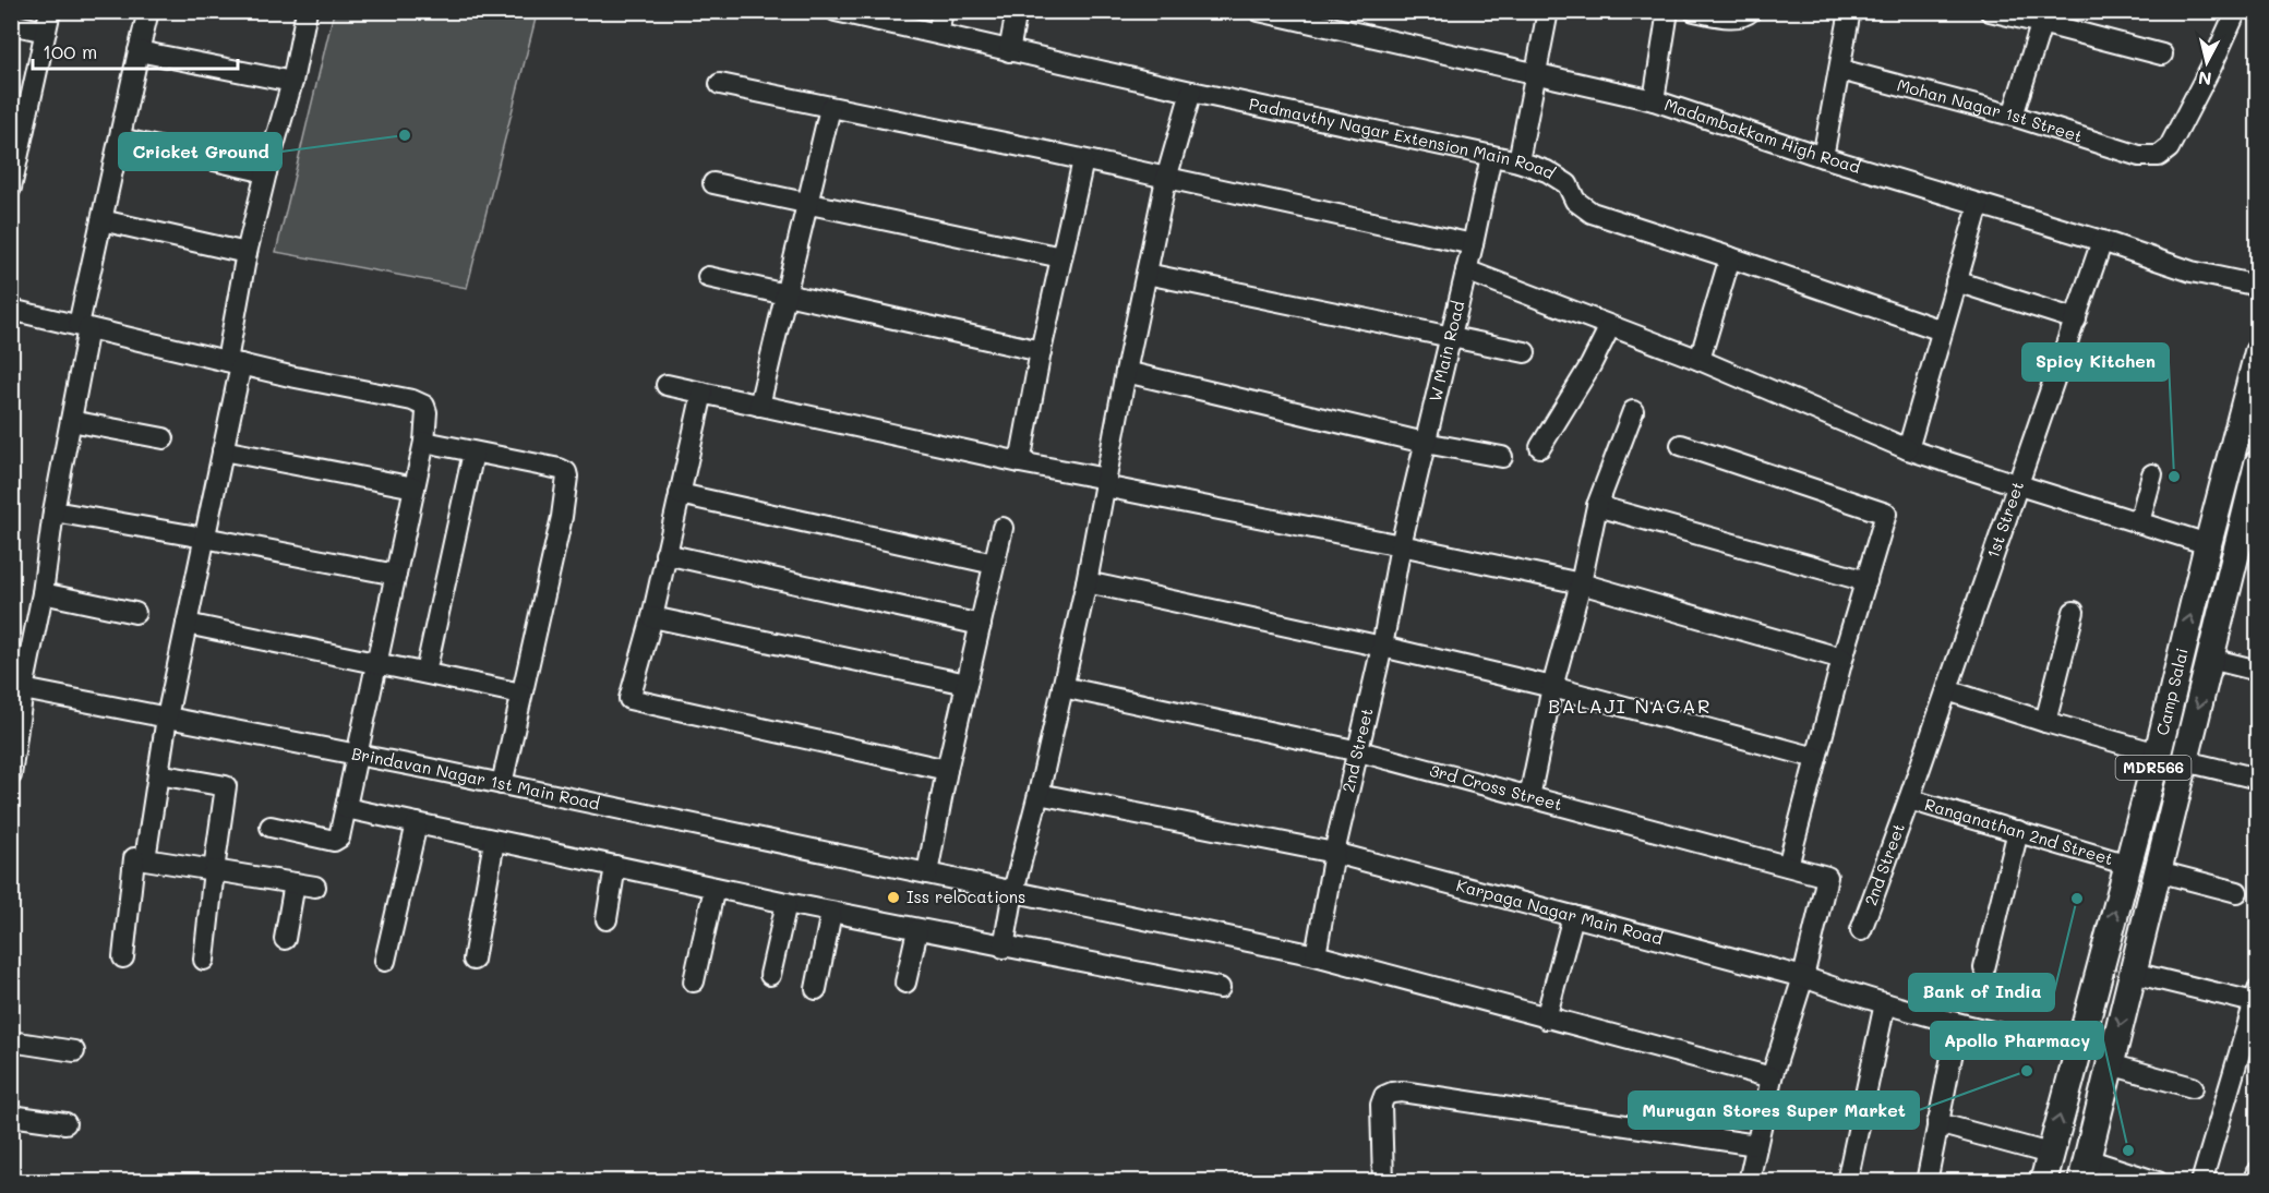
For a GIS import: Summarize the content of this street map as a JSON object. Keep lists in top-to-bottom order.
{
  "streets": {
    "main road": ["Camp Salai", "MDR566"],
    "street": [
      "Mohan Nagar 1st Street",
      "Madambakkam High Road",
      "Padmavthy Nagar Extension Main Road",
      "W Main Road",
      "1st Street",
      "2nd Street",
      "Brindavan Nagar 1st Main Road",
      "3rd Cross Street",
      "Ranganathan 2nd Street",
      "Karpaga Nagar Main Road"
    ]
  },
  "crossings": [
    ["Madambakkam High Road", "1st Street"],
    ["Padmavthy Nagar Extension Main Road", "W Main Road"],
    ["W Main Road", "2nd Street"],
    ["1st Street", "2nd Street"],
    ["1st Street", "Ranganathan 2nd Street"],
    ["Camp Salai", "Ranganathan 2nd Street"],
    ["Camp Salai", "Karpaga Nagar Main Road"],
    ["2nd Street", "Brindavan Nagar 1st Main Road"],
    ["2nd Street", "3rd Cross Street"],
    ["2nd Street", "Ranganathan 2nd Street"],
    ["2nd Street", "Karpaga Nagar Main Road"],
    ["3rd Cross Street", "Karpaga Nagar Main Road"]
  ],
  "districts": ["BALAJI NAGAR"],
  "places": [
    "Cricket Ground",
    "Spicy Kitchen",
    "Iss relocations",
    "Bank of India",
    "Murugan Stores Super Market",
    "Apollo Pharmacy"
  ],
  "scale_bar": "100 m",
  "north": "bottom"
}
